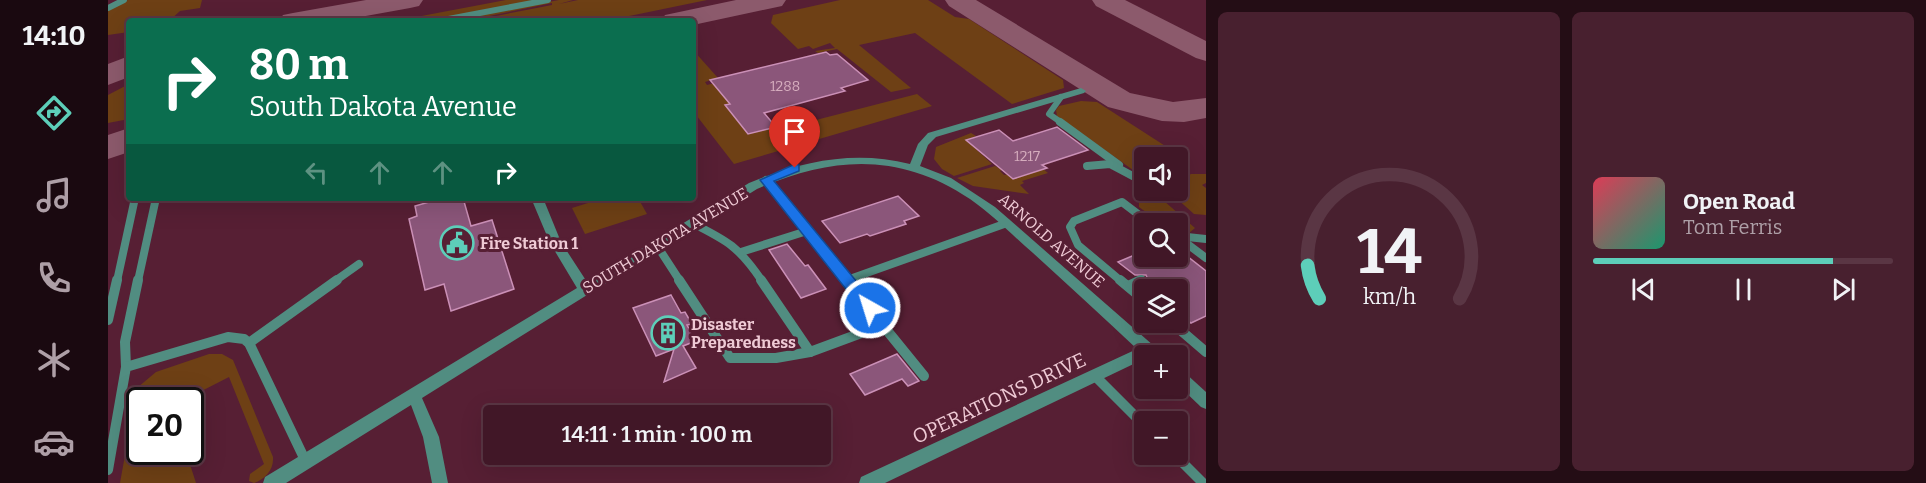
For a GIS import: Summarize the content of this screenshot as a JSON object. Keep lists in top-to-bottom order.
{
  "streets": {
    "street": ["SOUTH DAKOTA AVENUE", "ARNOLD AVENUE", "OPERATIONS DRIVE"]
  },
  "crossings": [
    ["SOUTH DAKOTA AVENUE", "ARNOLD AVENUE"]
  ],
  "places": {
    "public building": ["Fire Station 1"],
    "building": ["Disaster Preparedness"]
  },
  "house_numbers": ["1288", "1217"],
  "page": {
    "tabs": "14:10",
    "turn": ["80 m", "South Dakota Avenue"],
    "map_buttons": ["+", "−"],
    "song": ["Open Road", "Tom Ferris"],
    "limit": "20",
    "trip": "14:11 · 1 min · 100 m",
    "gauge": ["14", "km/h"]
  }
}
